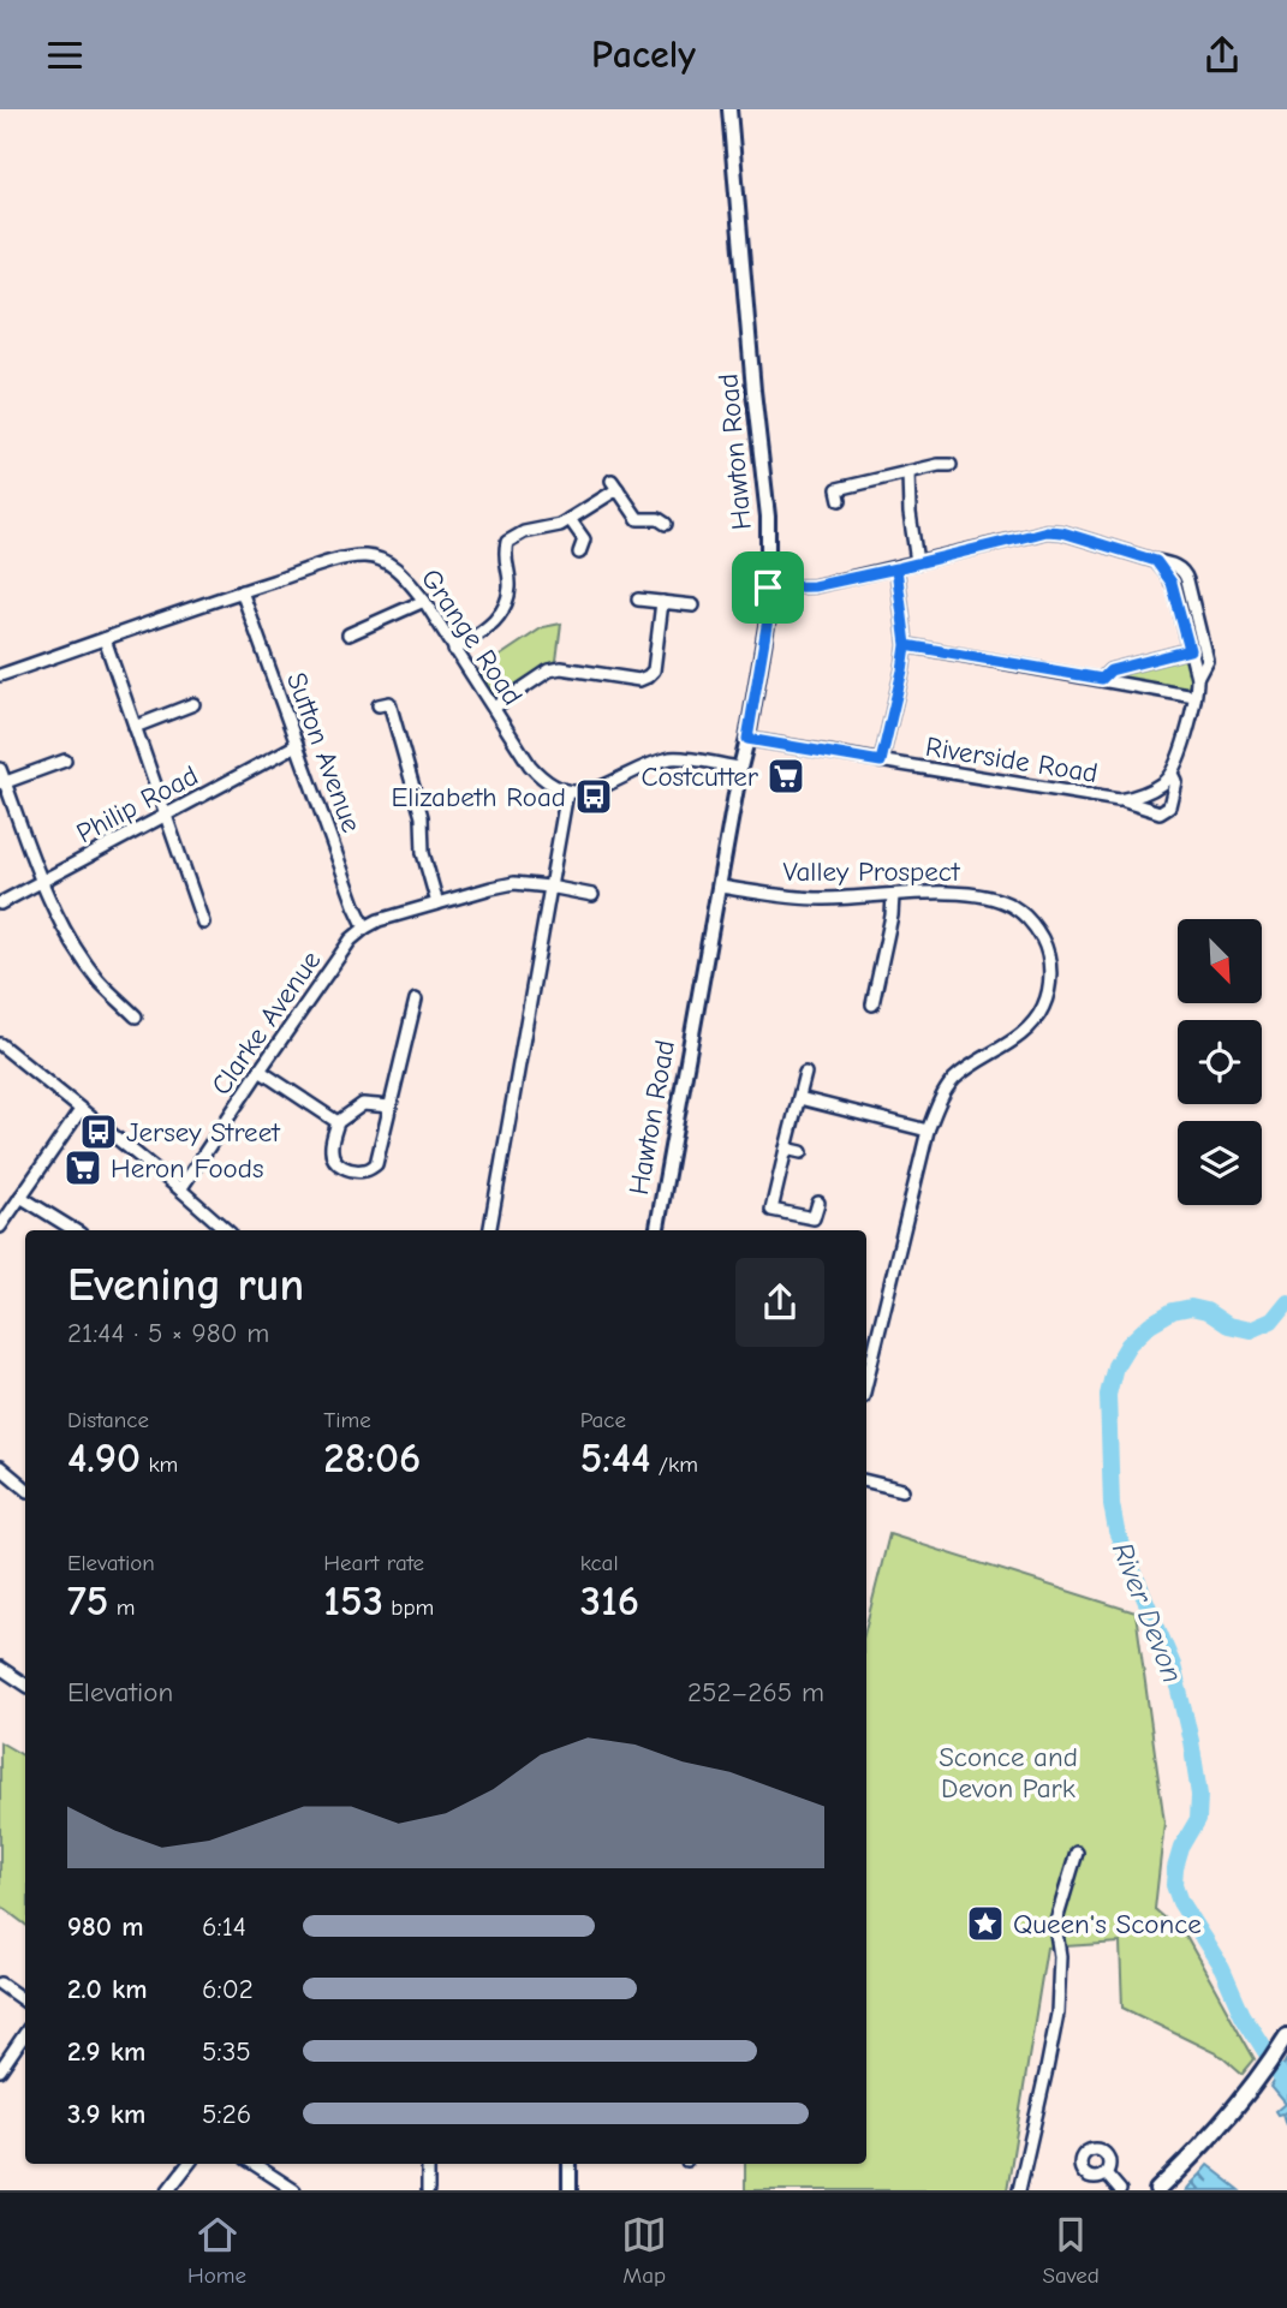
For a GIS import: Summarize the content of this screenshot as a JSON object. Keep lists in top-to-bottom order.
{
  "streets": {
    "street": [
      "Hawton Road",
      "Grange Road",
      "Sutton Avenue",
      "Riverside Road",
      "Philip Road",
      "Valley Prospect",
      "Clarke Avenue"
    ]
  },
  "crossings": [
    ["Hawton Road", "Riverside Road"],
    ["Hawton Road", "Valley Prospect"],
    ["Grange Road", "Sutton Avenue"],
    ["Sutton Avenue", "Philip Road"],
    ["Sutton Avenue", "Clarke Avenue"]
  ],
  "water": ["River Devon"],
  "parks": ["Sconce and Devon Park"],
  "places": {
    "supermarket": ["Costcutter", "Heron Foods"],
    "bus stop": ["Elizabeth Road", "Jersey Street"],
    "place": ["Queen's Sconce"]
  },
  "north": "bottom right",
  "page": {
    "header": "Pacely",
    "heading": ["Evening run", "21:44 · 5 × 980 m"],
    "stats": [
      ["Distance", "4.90 km"],
      ["Time", "28:06"],
      ["Pace", "5:44 /km"],
      ["Elevation", "75 m"],
      ["Heart rate", "153 bpm"],
      ["kcal", "316"]
    ],
    "chart": ["Elevation", "252–265 m"],
    "list": [
      {
        "name": "980 m",
        "note": "6:14"
      },
      {
        "name": "2.0 km",
        "note": "6:02"
      },
      {
        "name": "2.9 km",
        "note": "5:35"
      },
      {
        "name": "3.9 km",
        "note": "5:26"
      }
    ],
    "tabs": ["Home", "Map", "Saved"]
  }
}
